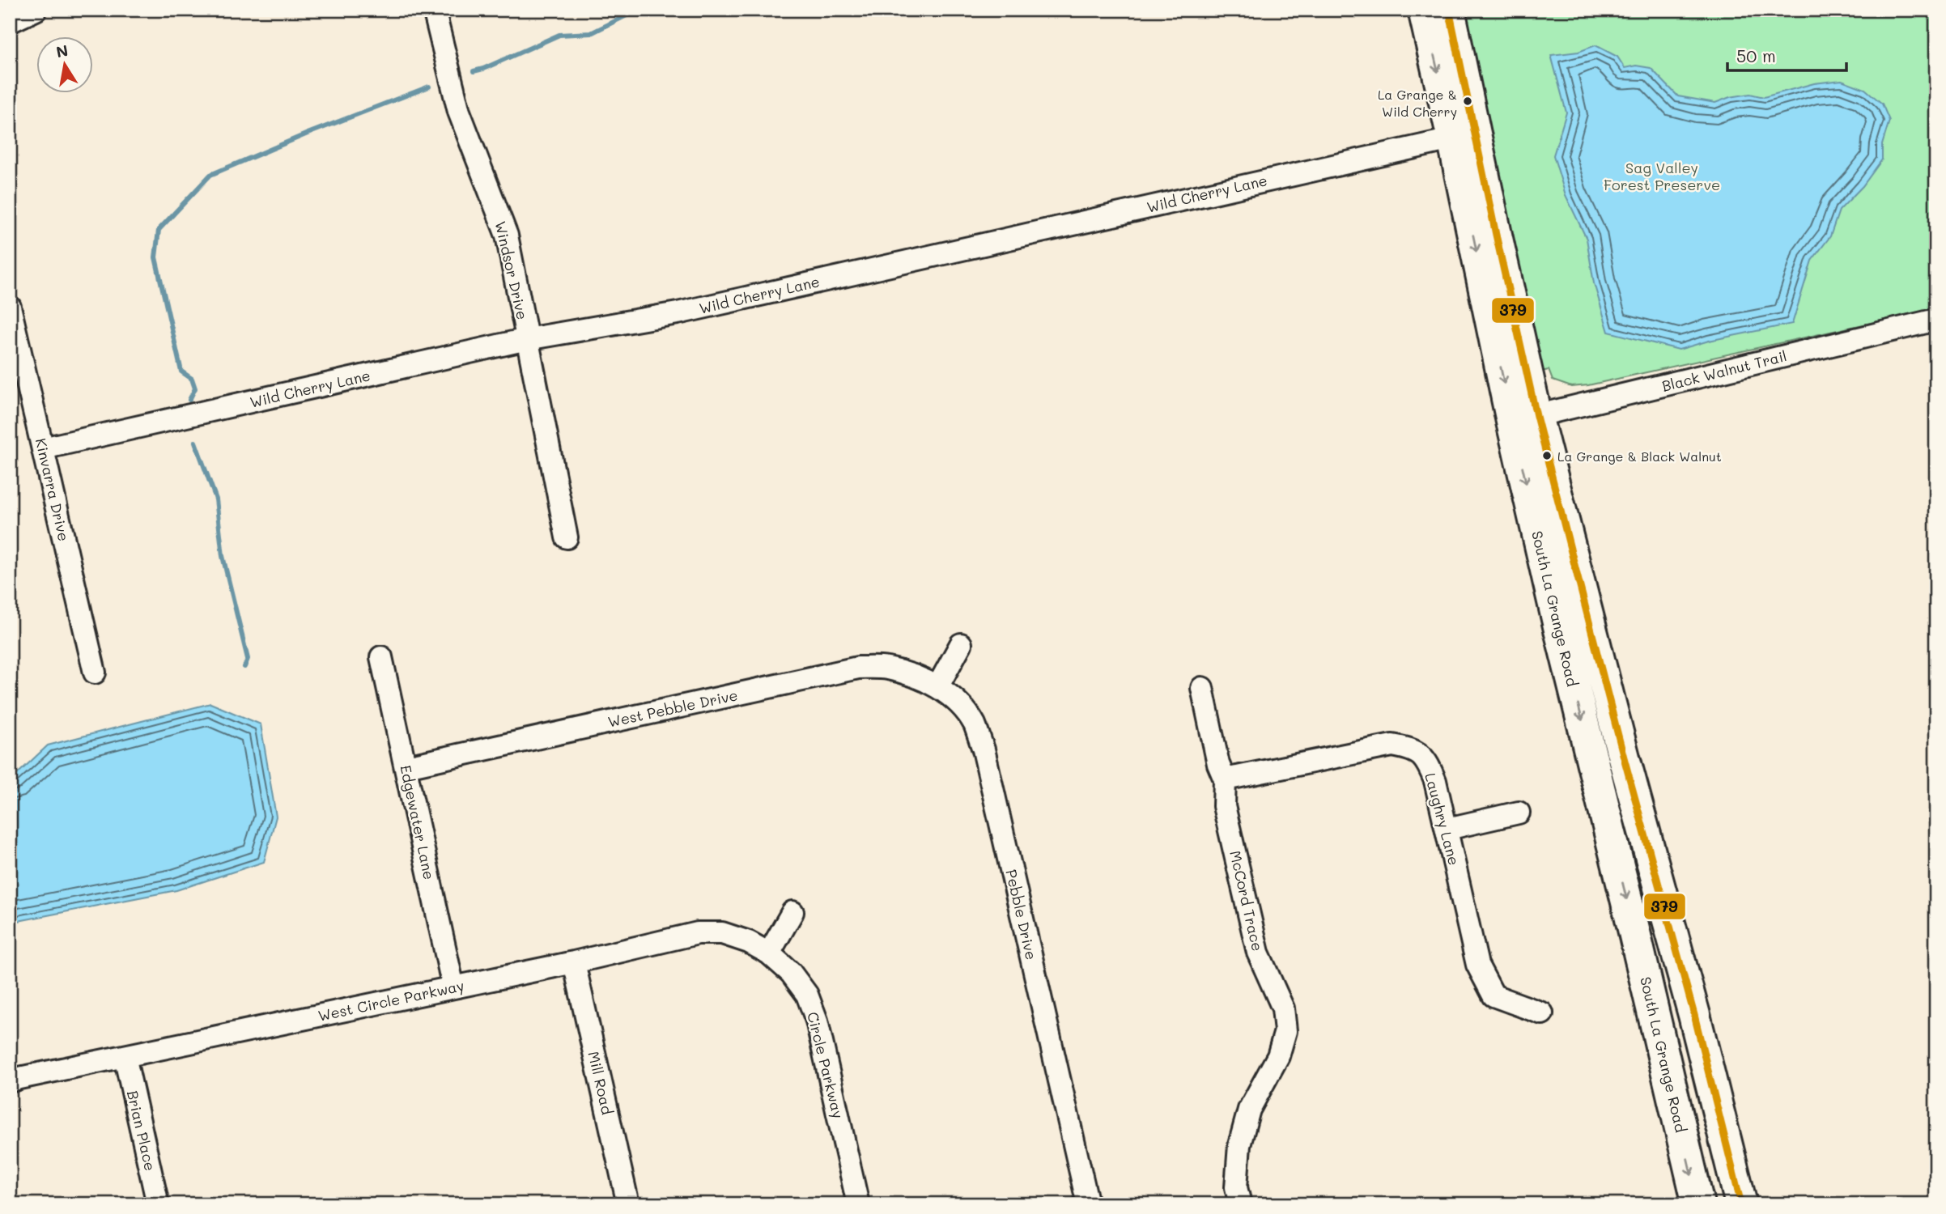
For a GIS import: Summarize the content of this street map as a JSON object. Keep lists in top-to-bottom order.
{
  "streets": {
    "highway": ["South La Grange Road"],
    "street": [
      "Wild Cherry Lane",
      "Windsor Drive",
      "Black Walnut Trail",
      "Kinvarra Drive",
      "West Pebble Drive",
      "Laughry Lane",
      "Edgewater Lane",
      "McCord Trace",
      "Pebble Drive",
      "West Circle Parkway",
      "Circle Parkway",
      "Mill Road",
      "Brian Place"
    ]
  },
  "crossings": [
    ["Wild Cherry Lane", "Windsor Drive"],
    ["Wild Cherry Lane", "Kinvarra Drive"],
    ["Wild Cherry Lane", "South La Grange Road"],
    ["Black Walnut Trail", "South La Grange Road"],
    ["West Pebble Drive", "Edgewater Lane"],
    ["West Pebble Drive", "Pebble Drive"],
    ["Laughry Lane", "McCord Trace"],
    ["Edgewater Lane", "West Circle Parkway"],
    ["West Circle Parkway", "Circle Parkway"],
    ["West Circle Parkway", "Mill Road"],
    ["West Circle Parkway", "Brian Place"]
  ],
  "parks": ["Sag Valley Forest Preserve"],
  "places": ["La Grange & Wild Cherry", "La Grange & Black Walnut"],
  "lines": ["transit line 379"],
  "scale_bar": "50 m",
  "north": "top"
}
